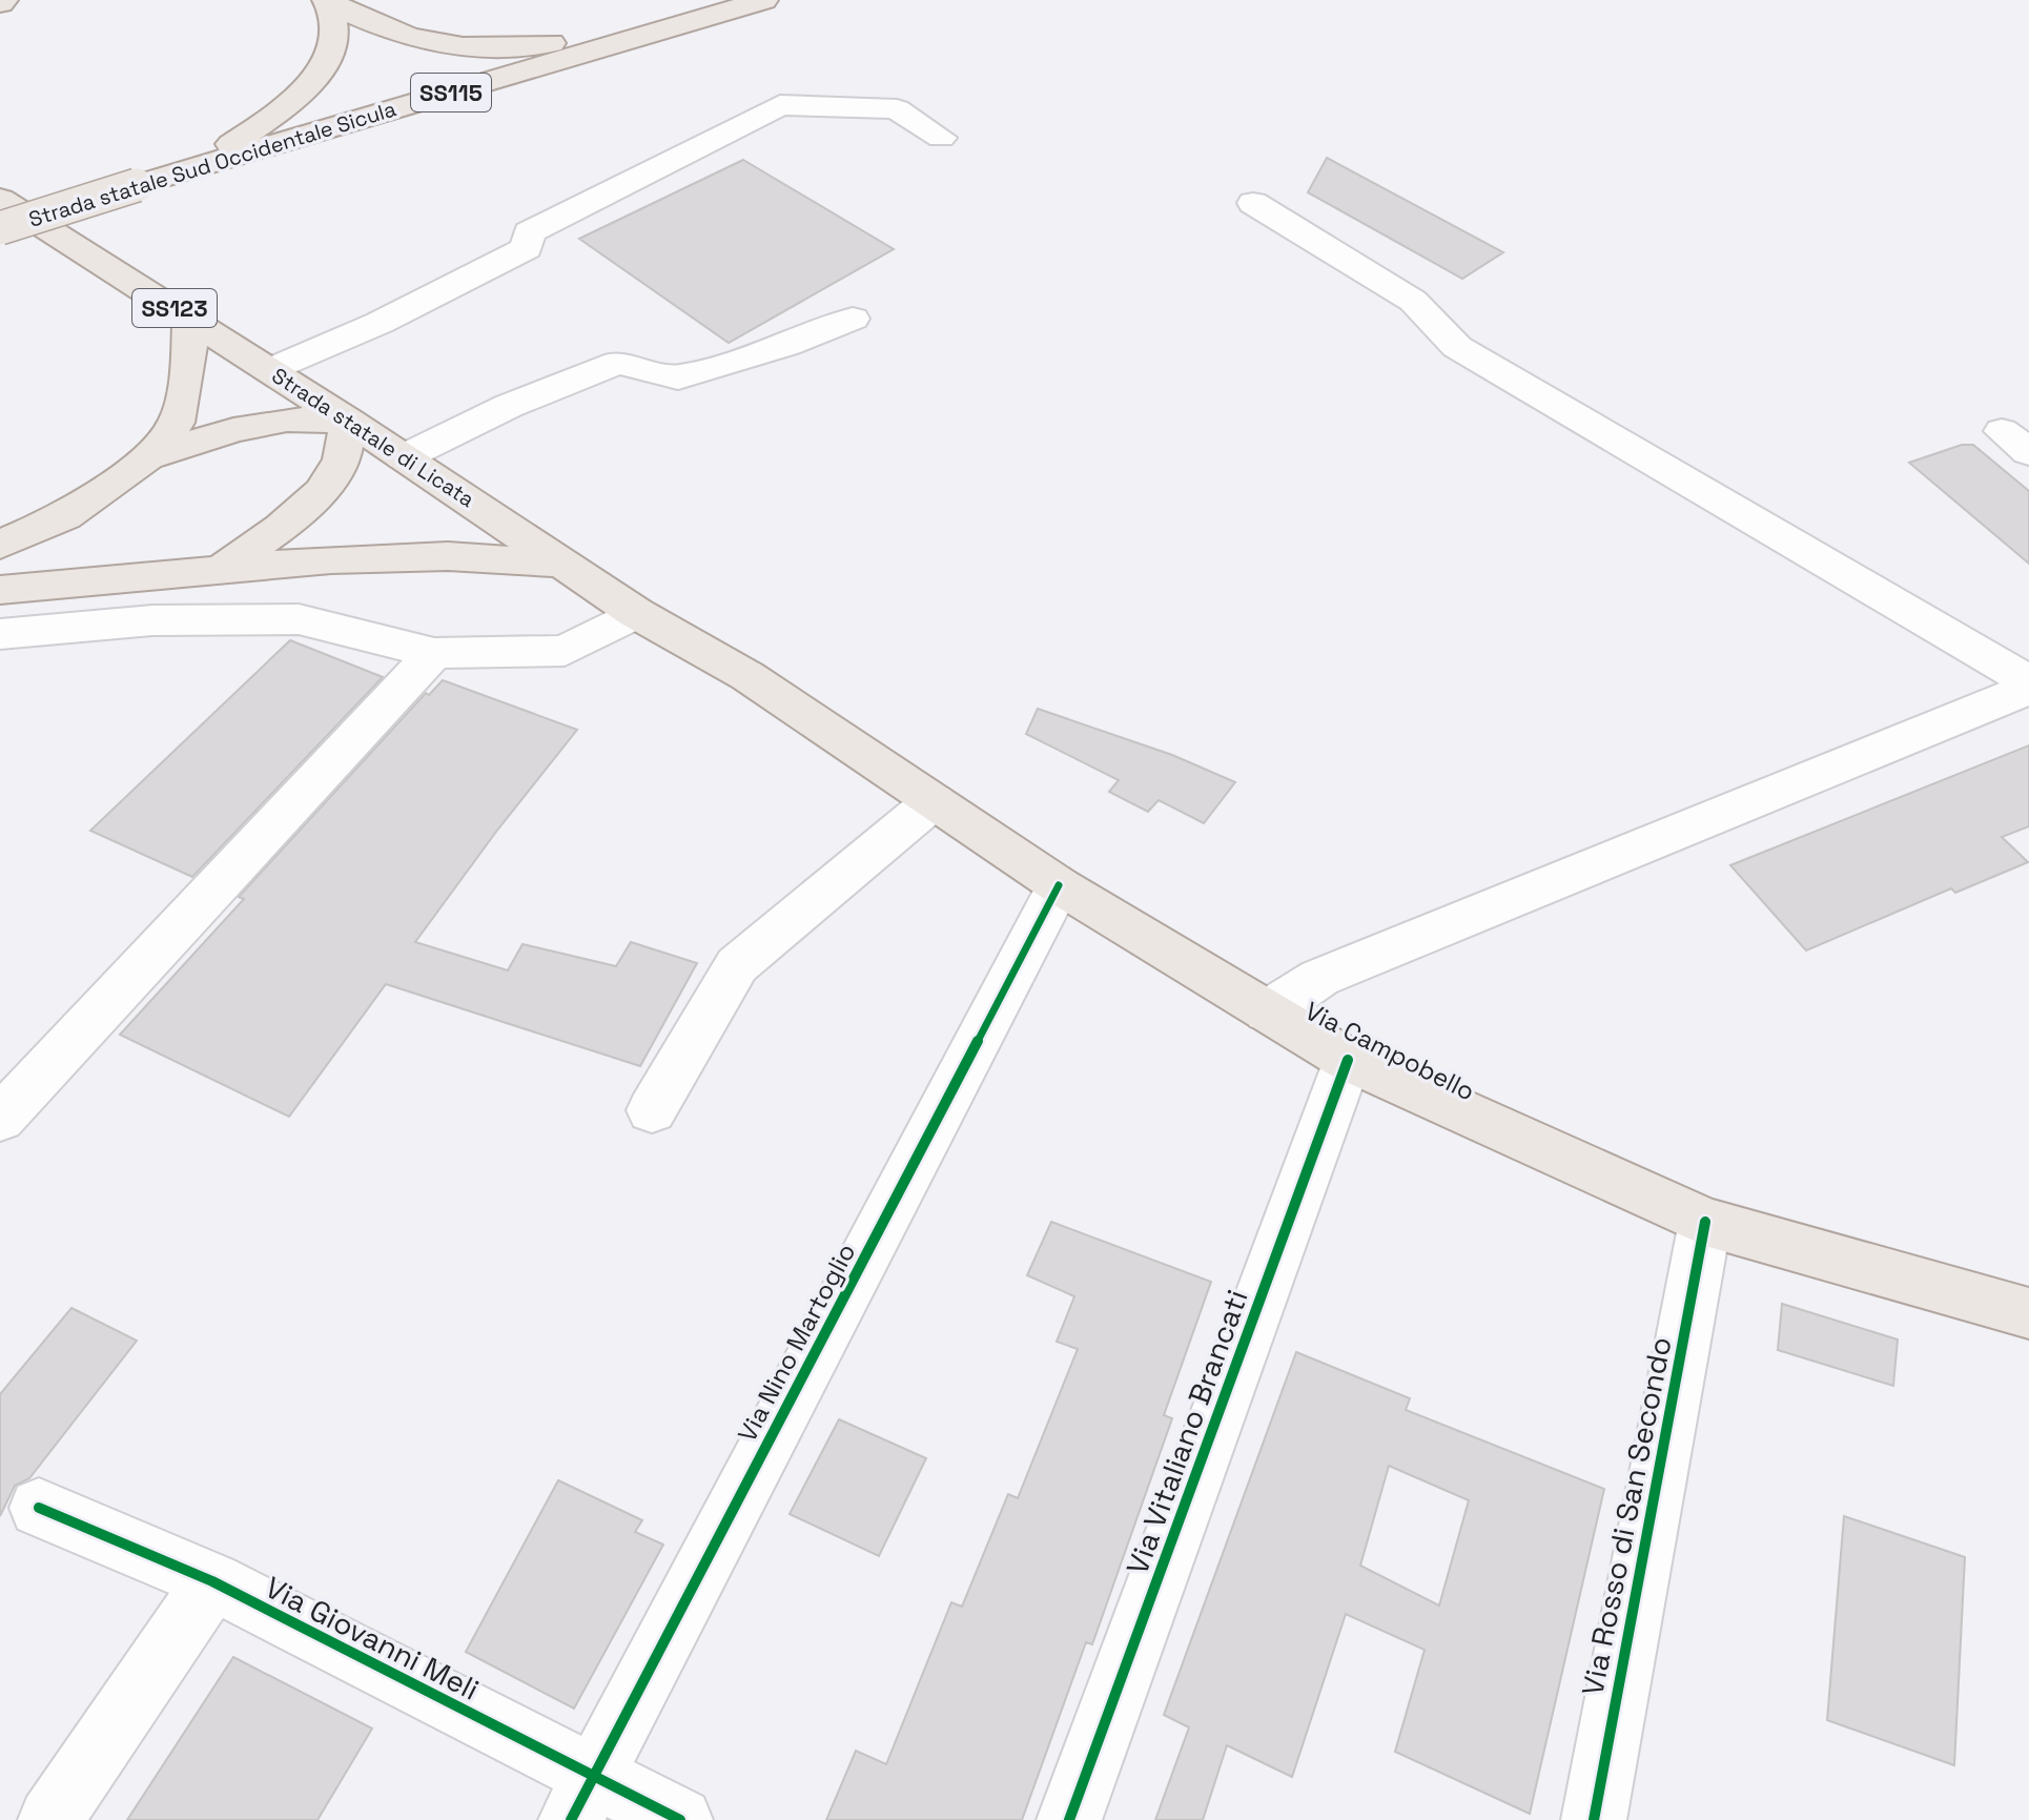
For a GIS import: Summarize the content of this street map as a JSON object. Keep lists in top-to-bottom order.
{
  "streets": {
    "main road": [
      "SS115",
      "Strada statale Sud Occidentale Sicula",
      "SS123",
      "Strada statale di Licata",
      "Via Campobello"
    ],
    "street": [
      "Via Nino Martoglio",
      "Via Vitaliano Brancati",
      "Via Rosso di San Secondo",
      "Via Giovanni Meli"
    ]
  },
  "crossings": [
    ["Strada statale di Licata", "Via Campobello"],
    ["Via Campobello", "Via Nino Martoglio"],
    ["Via Campobello", "Via Vitaliano Brancati"],
    ["Via Campobello", "Via Rosso di San Secondo"],
    ["Via Nino Martoglio", "Via Giovanni Meli"]
  ]
}
